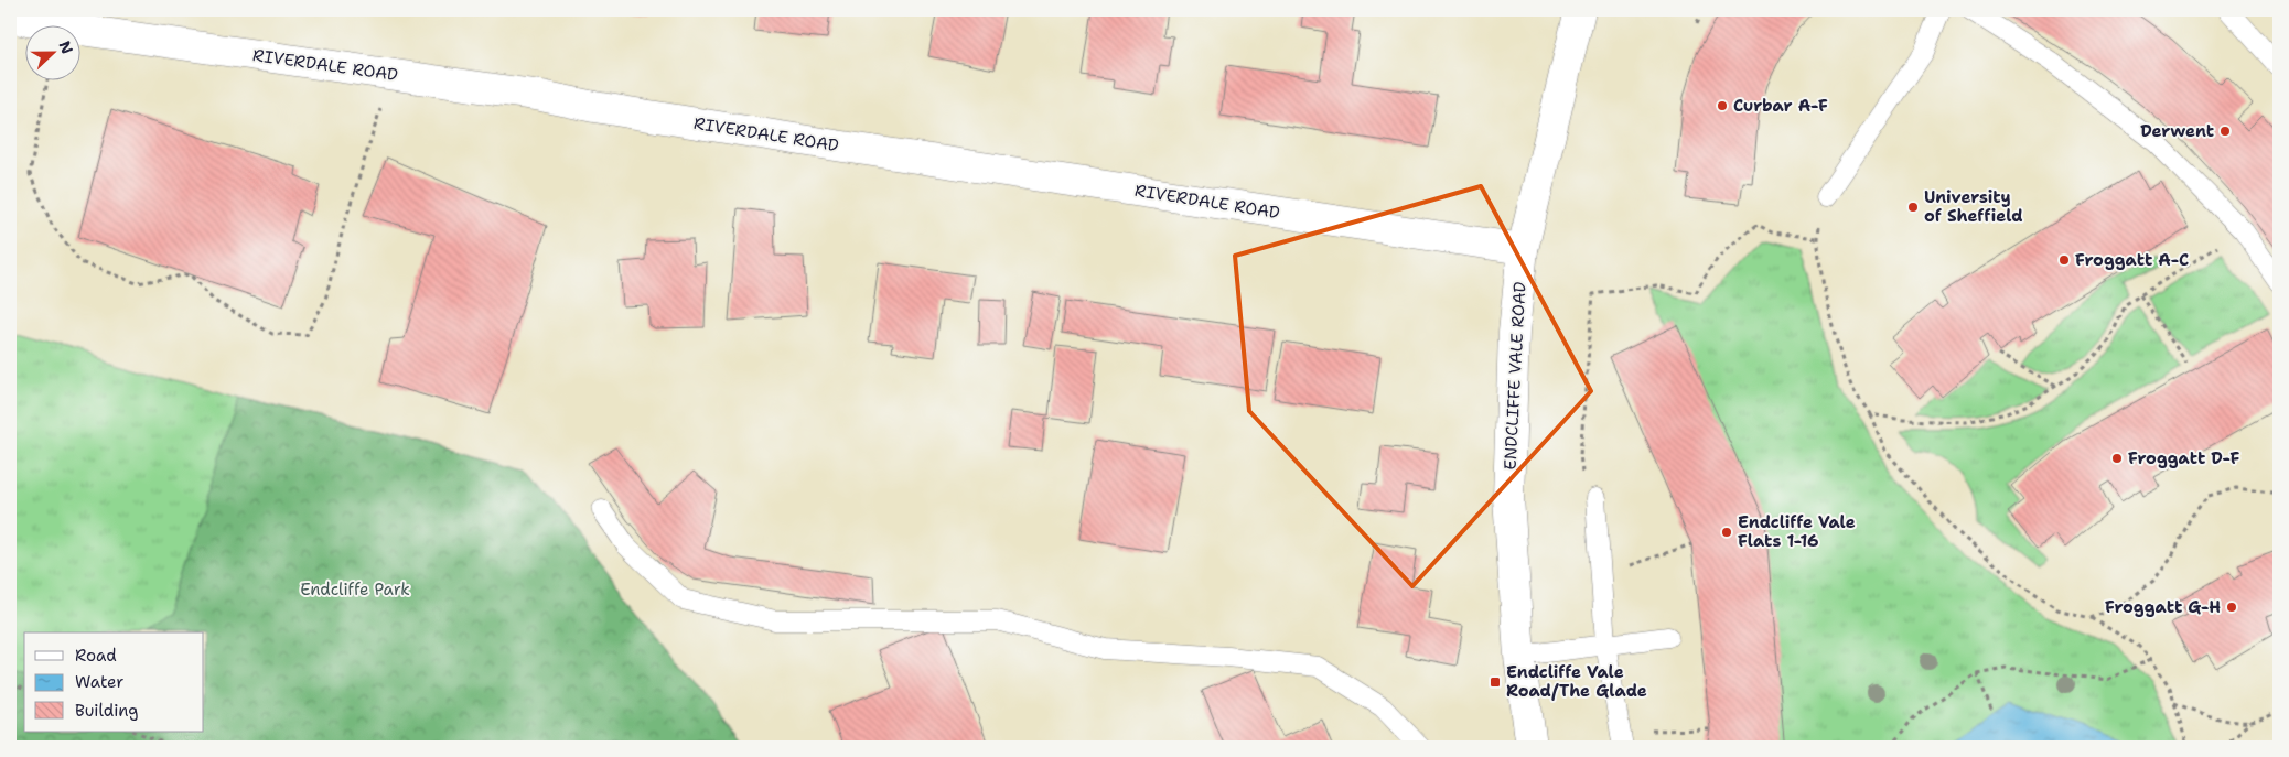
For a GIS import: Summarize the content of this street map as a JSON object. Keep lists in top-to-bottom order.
{
  "streets": {
    "street": ["RIVERDALE ROAD", "ENDCLIFFE VALE ROAD"]
  },
  "crossings": [
    ["RIVERDALE ROAD", "ENDCLIFFE VALE ROAD"]
  ],
  "parks": ["Endcliffe Park"],
  "places": {
    "other": [
      "Curbar A-F",
      "Derwent",
      "University of Sheffield",
      "Froggatt A-C",
      "Froggatt D-F",
      "Endcliffe Vale Flats 1-16",
      "Froggatt G-H"
    ],
    "transit": ["Endcliffe Vale Road/The Glade"]
  },
  "legend": ["Road", "Water", "Building"],
  "north": "right"
}
